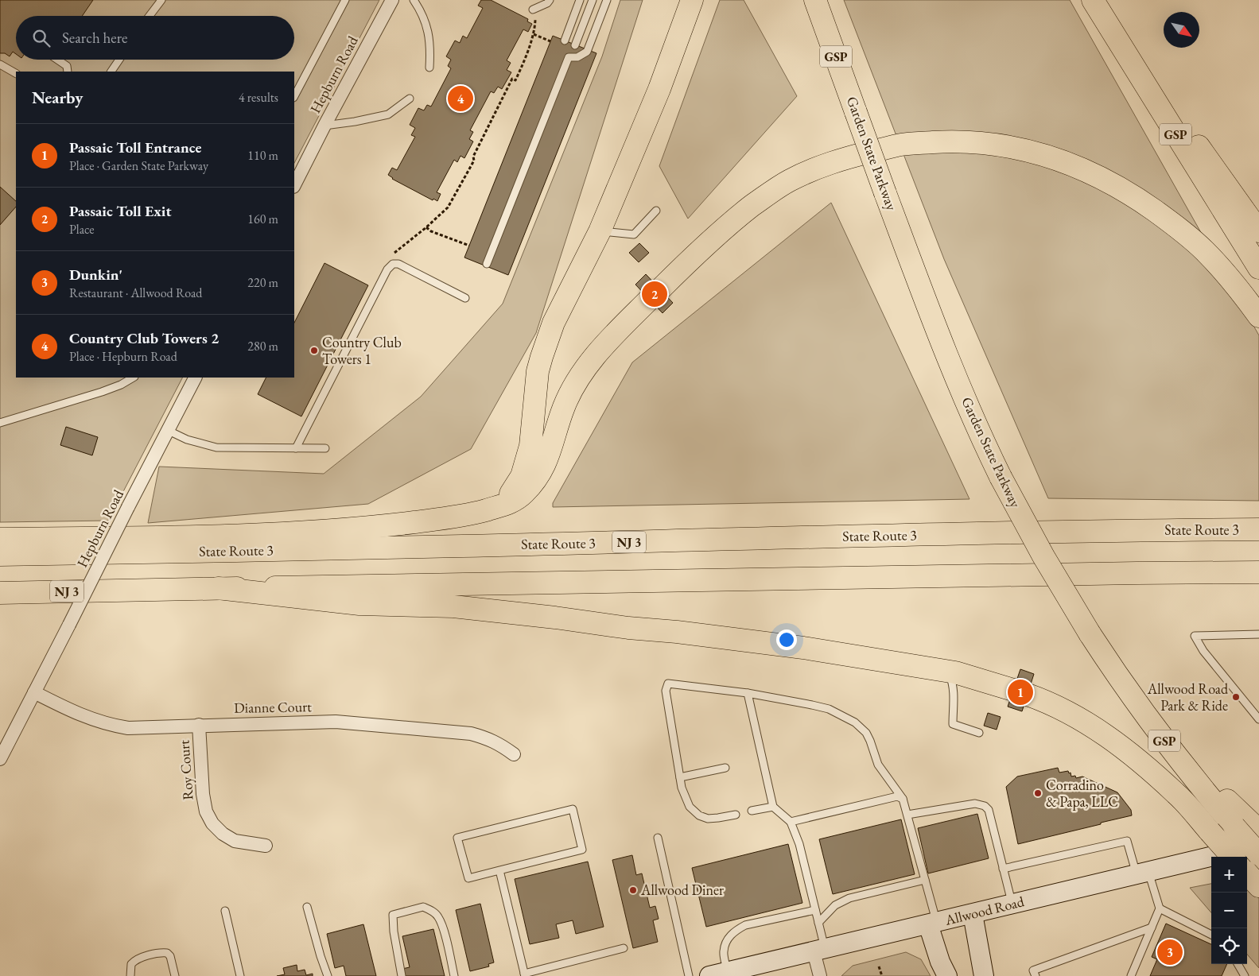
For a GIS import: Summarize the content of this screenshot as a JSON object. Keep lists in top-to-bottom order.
{
  "streets": {
    "highway": [
      "GSP",
      "Garden State Parkway",
      "State Route 3",
      "NJ 3"
    ],
    "main road": ["Allwood Road"],
    "street": ["Hepburn Road", "Dianne Court", "Roy Court"]
  },
  "crossings": [
    ["Hepburn Road", "Dianne Court"],
    ["Dianne Court", "Roy Court"]
  ],
  "places": [
    "Country Club Towers 1",
    "Allwood Road Park & Ride",
    "Corradino & Papa, LLC",
    "Allwood Diner"
  ],
  "north": "bottom right",
  "page": {
    "search": "Search here",
    "heading": ["Nearby", "4 results"],
    "pins": [
      "4",
      "2",
      "1",
      "3"
    ],
    "list": [
      {
        "mark": "1",
        "name": "Passaic Toll Entrance",
        "note": "Place · Garden State Parkway",
        "value": "110 m"
      },
      {
        "mark": "2",
        "name": "Passaic Toll Exit",
        "note": "Place",
        "value": "160 m"
      },
      {
        "mark": "3",
        "name": "Dunkin'",
        "note": "Restaurant · Allwood Road",
        "value": "220 m"
      },
      {
        "mark": "4",
        "name": "Country Club Towers 2",
        "note": "Place · Hepburn Road",
        "value": "280 m"
      }
    ],
    "map_buttons": ["+", "−"]
  }
}
